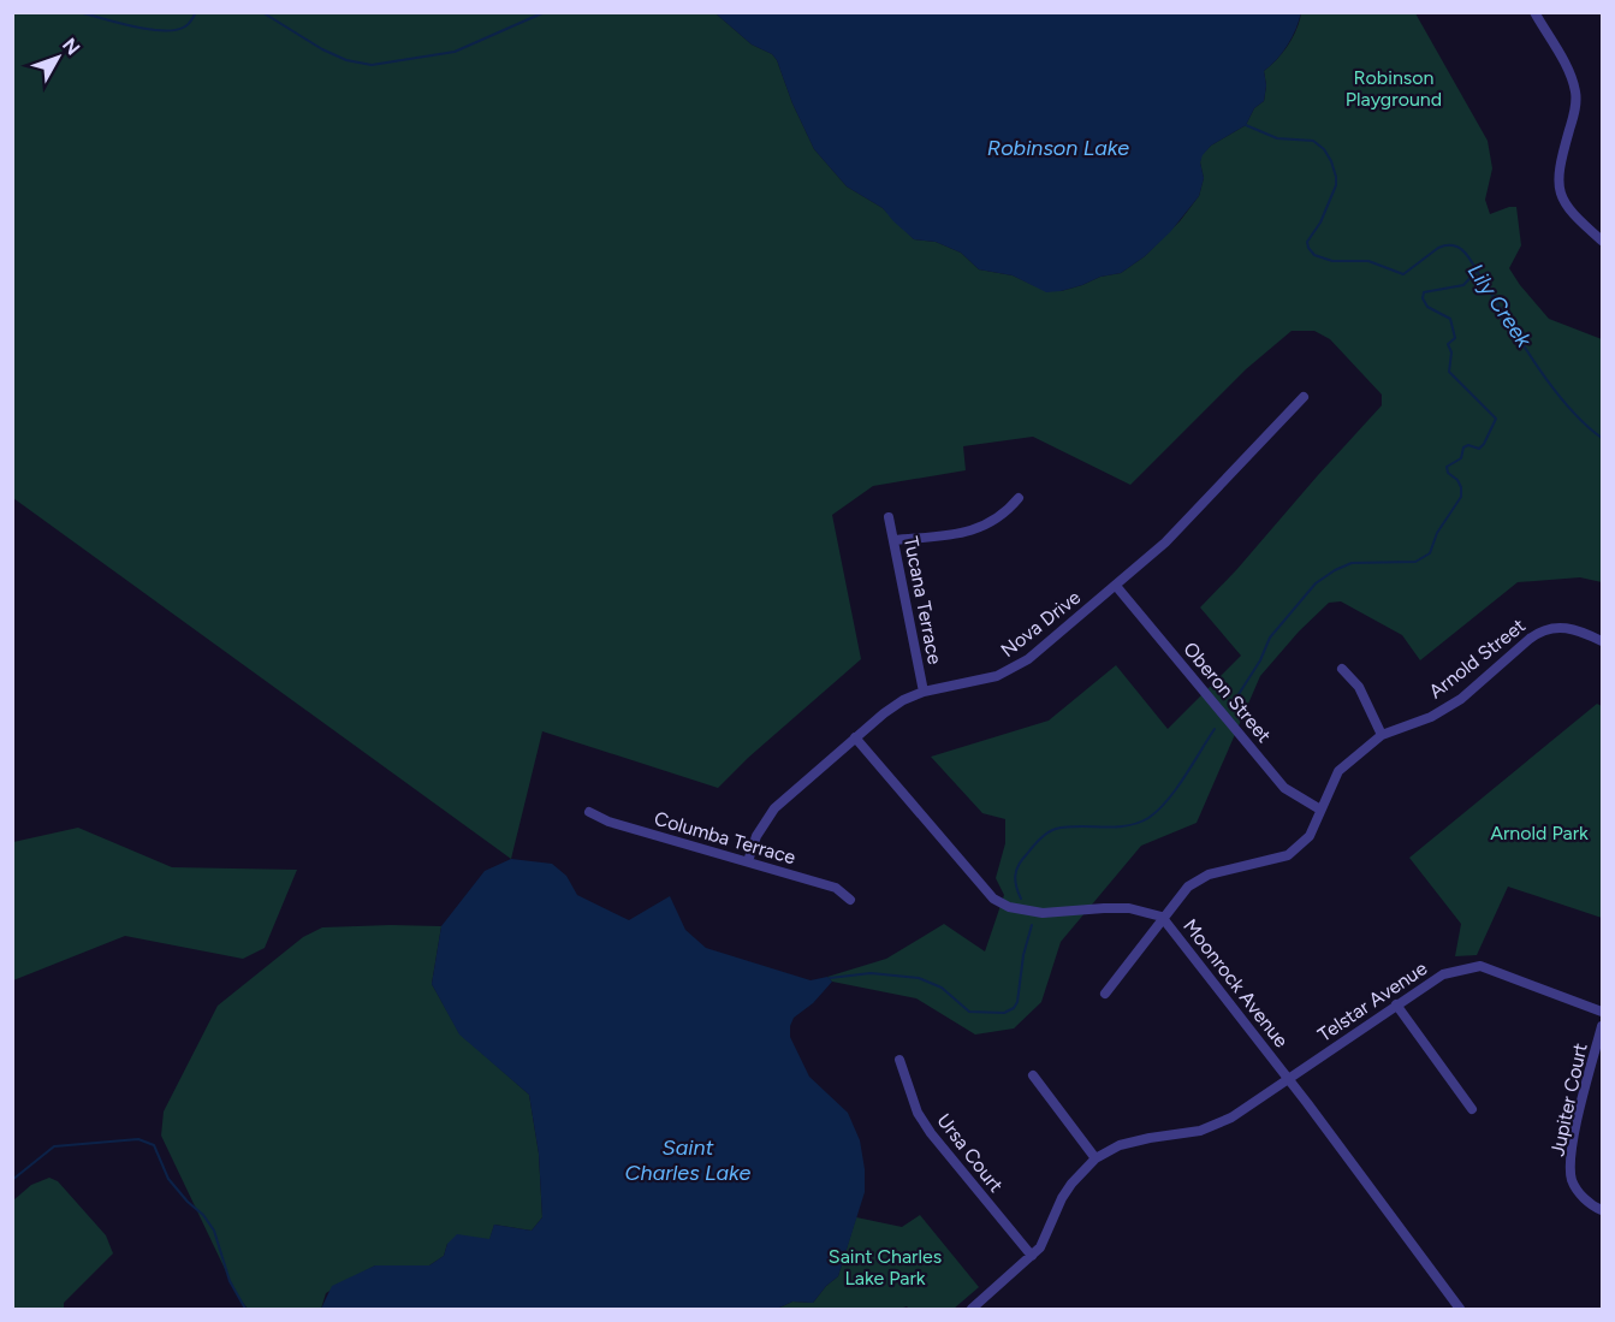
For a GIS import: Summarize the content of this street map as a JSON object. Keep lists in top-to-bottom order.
{
  "streets": {
    "street": [
      "Tucana Terrace",
      "Nova Drive",
      "Arnold Street",
      "Oberon Street",
      "Columba Terrace",
      "Moonrock Avenue",
      "Telstar Avenue",
      "Jupiter Court",
      "Ursa Court"
    ]
  },
  "crossings": [
    ["Tucana Terrace", "Nova Drive"],
    ["Nova Drive", "Oberon Street"],
    ["Nova Drive", "Columba Terrace"],
    ["Nova Drive", "Moonrock Avenue"],
    ["Arnold Street", "Oberon Street"],
    ["Arnold Street", "Moonrock Avenue"],
    ["Moonrock Avenue", "Telstar Avenue"]
  ],
  "water": ["Robinson Lake", "Lily Creek", "Saint Charles Lake"],
  "parks": ["Robinson Playground", "Arnold Park", "Saint Charles Lake Park"],
  "north": "top right"
}
